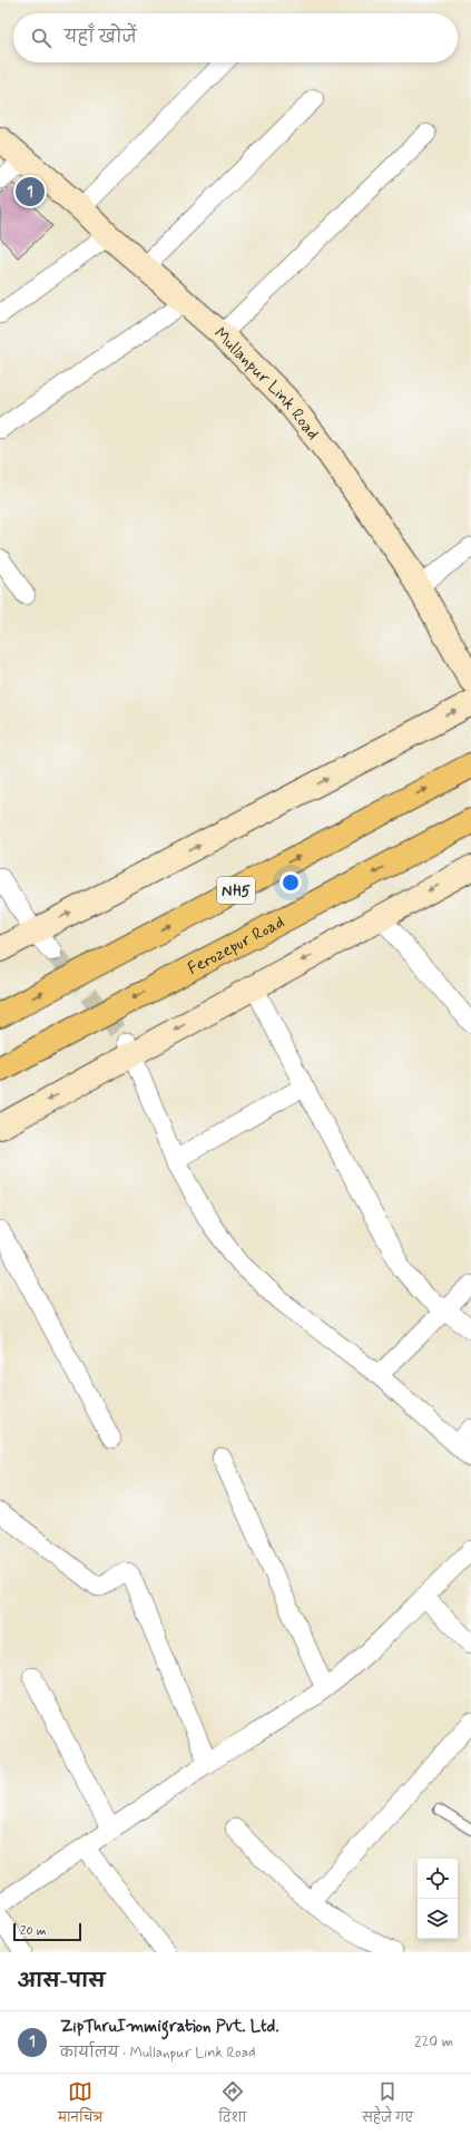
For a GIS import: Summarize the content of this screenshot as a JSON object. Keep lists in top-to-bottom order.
{
  "streets": {
    "highway": ["NH5", "Ferozepur Road"],
    "main road": ["Mullanpur Link Road"]
  },
  "scale_bar": "20 m",
  "page": {
    "search": "यहाँ खोजें",
    "pins": "1",
    "scale": "20 m",
    "heading": "आस-पास",
    "list": [
      {
        "mark": "1",
        "name": "ZipThruImmigration Pvt. Ltd.",
        "note": "कार्यालय · Mullanpur Link Road",
        "value": "220 m"
      }
    ],
    "nav": ["मानचित्र", "दिशा", "सहेजे गए"]
  }
}
